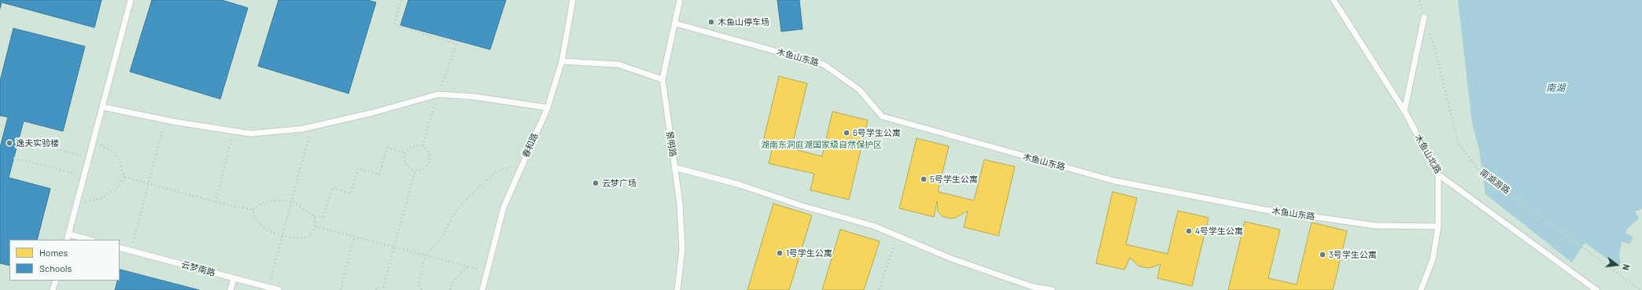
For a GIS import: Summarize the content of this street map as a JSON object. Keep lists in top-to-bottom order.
{
  "streets": {
    "lane": [
      "木鱼山东路",
      "景明路",
      "春和路",
      "木鱼山北路",
      "云梦南路"
    ],
    "path": ["南湖游路"]
  },
  "crossings": [
    ["木鱼山东路", "景明路"]
  ],
  "water": ["南湖"],
  "parks": ["湖南东洞庭湖国家级自然保护区"],
  "places": [
    "木鱼山停车场",
    "6号学生公寓",
    "逸夫实验楼",
    "5号学生公寓",
    "云梦广场",
    "4号学生公寓",
    "1号学生公寓",
    "3号学生公寓"
  ],
  "legend": ["Homes", "Schools"],
  "north": "right"
}
